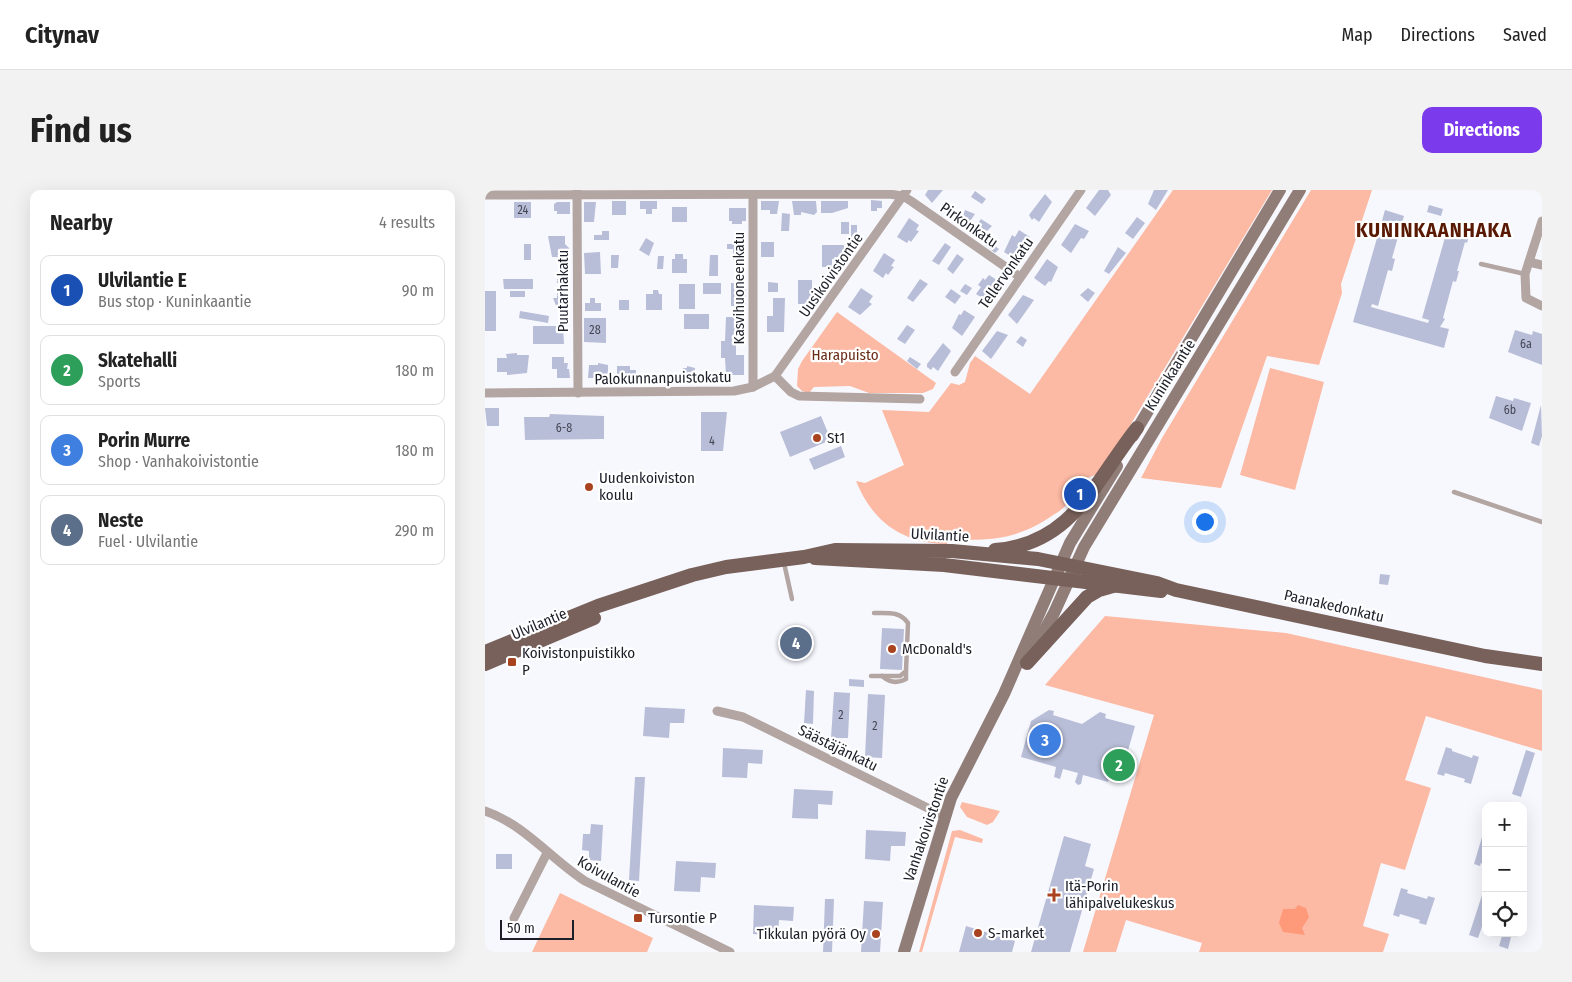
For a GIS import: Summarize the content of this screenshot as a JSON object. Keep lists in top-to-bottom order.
{
  "streets": {
    "main road": [
      "Kuninkaantie",
      "Ulvilantie",
      "Paanakedonkatu",
      "Vanhakoivistontie"
    ],
    "street": [
      "Pirkonkatu",
      "Tellervonkatu",
      "Uusikoivistontie",
      "Kasvihuoneenkatu",
      "Puutarhakatu",
      "Palokunnanpuistokatu",
      "Säästäjänkatu",
      "Koivulantie"
    ]
  },
  "crossings": [
    ["Pirkonkatu", "Tellervonkatu"],
    ["Pirkonkatu", "Uusikoivistontie"],
    ["Uusikoivistontie", "Palokunnanpuistokatu"],
    ["Kasvihuoneenkatu", "Palokunnanpuistokatu"],
    ["Puutarhakatu", "Palokunnanpuistokatu"],
    ["Kuninkaantie", "Ulvilantie"],
    ["Kuninkaantie", "Paanakedonkatu"],
    ["Kuninkaantie", "Vanhakoivistontie"],
    ["Ulvilantie", "Paanakedonkatu"],
    ["Ulvilantie", "Vanhakoivistontie"],
    ["Paanakedonkatu", "Vanhakoivistontie"],
    ["Säästäjänkatu", "Vanhakoivistontie"]
  ],
  "districts": ["KUNINKAANHAKA"],
  "parks": ["Harapuisto"],
  "places": {
    "other": [
      "St1",
      "Uudenkoiviston koulu",
      "McDonald's",
      "S-market",
      "Tikkulan pyörä Oy"
    ],
    "transit": ["Koivistonpuistikko P", "Tursontie P"],
    "health": ["Itä-Porin lähipalvelukeskus"]
  },
  "house_numbers": [
    "24",
    "28",
    "6a",
    "6b",
    "6-8",
    "4",
    "2",
    "2"
  ],
  "scale_bar": "50 m",
  "page": {
    "header": "Citynav",
    "nav": ["Map", "Directions", "Saved"],
    "buttons": "Directions",
    "title": "Find us",
    "heading": ["Nearby", "4 results"],
    "list": [
      {
        "mark": "1",
        "name": "Ulvilantie E",
        "note": "Bus stop · Kuninkaantie",
        "value": "90 m"
      },
      {
        "mark": "2",
        "name": "Skatehalli",
        "note": "Sports",
        "value": "180 m"
      },
      {
        "mark": "3",
        "name": "Porin Murre",
        "note": "Shop · Vanhakoivistontie",
        "value": "180 m"
      },
      {
        "mark": "4",
        "name": "Neste",
        "note": "Fuel · Ulvilantie",
        "value": "290 m"
      }
    ],
    "pins": [
      "1",
      "4",
      "3",
      "2"
    ],
    "map_buttons": ["+", "−"],
    "scale": "50 m"
  }
}
